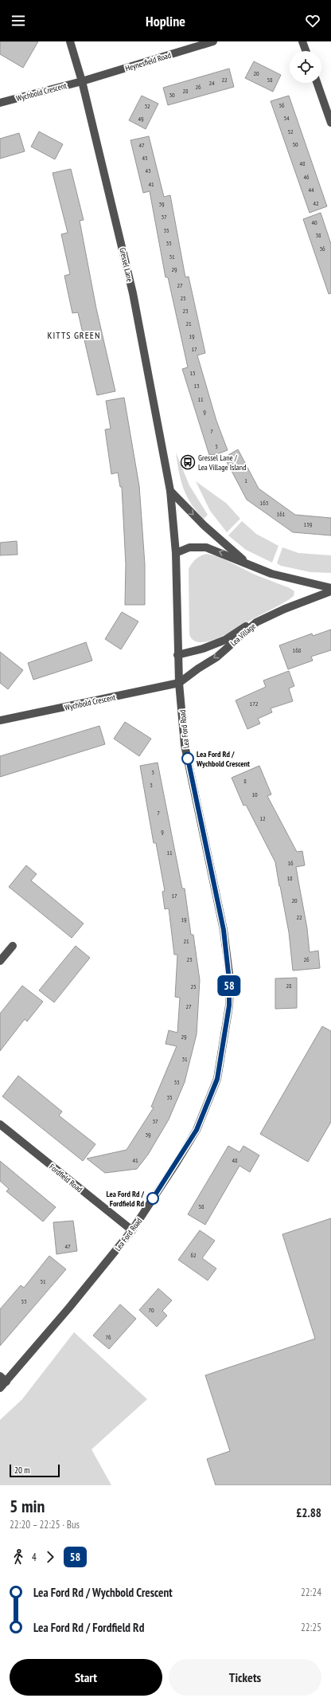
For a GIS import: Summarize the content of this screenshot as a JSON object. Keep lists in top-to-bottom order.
{
  "streets": {
    "street": [
      "Heynesfield Road",
      "Wychbold Crescent",
      "Gressel Lane",
      "Lea Village",
      "Lea Ford Road",
      "Fordfield Road"
    ]
  },
  "crossings": [
    ["Heynesfield Road", "Wychbold Crescent"],
    ["Heynesfield Road", "Gressel Lane"],
    ["Wychbold Crescent", "Gressel Lane"],
    ["Wychbold Crescent", "Lea Village"],
    ["Wychbold Crescent", "Lea Ford Road"],
    ["Gressel Lane", "Lea Ford Road"],
    ["Lea Village", "Lea Ford Road"],
    ["Lea Ford Road", "Fordfield Road"]
  ],
  "districts": ["KITTS GREEN"],
  "places": {
    "bus stop": ["Gressel Lane / Lea Village Island"],
    "other": ["Lea Ford Rd / Wychbold Crescent", "Lea Ford Rd / Fordfield Rd"]
  },
  "lines": ["bus line 58"],
  "house_numbers": [
    "20",
    "22",
    "58",
    "24",
    "26",
    "28",
    "30",
    "56",
    "32",
    "54",
    "49",
    "52",
    "50",
    "47",
    "45",
    "48",
    "43",
    "46",
    "41",
    "44",
    "42",
    "39",
    "37",
    "40",
    "35",
    "38",
    "33",
    "36",
    "31",
    "29",
    "27",
    "25",
    "23",
    "21",
    "19",
    "17",
    "15",
    "13",
    "11",
    "9",
    "7",
    "5",
    "1",
    "163",
    "161",
    "159",
    "168",
    "172",
    "3",
    "8",
    "5",
    "10",
    "7",
    "12",
    "9",
    "11",
    "16",
    "18",
    "17",
    "20",
    "22",
    "19",
    "21",
    "23",
    "26",
    "28",
    "25",
    "27",
    "29",
    "31",
    "33",
    "35",
    "37",
    "39",
    "41",
    "48",
    "58",
    "47",
    "62",
    "51",
    "53",
    "70",
    "76"
  ],
  "scale_bar": "20 m",
  "page": {
    "header": "Hopline",
    "on_map": "58",
    "scale": "20 m",
    "heading": ["5 min", "22:20 – 22:25 · Bus", "£2.88"],
    "legs": ["4", "58"],
    "list": [
      {
        "name": "Lea Ford Rd / Wychbold Crescent",
        "value": "22:24"
      },
      {
        "name": "Lea Ford Rd / Fordfield Rd",
        "value": "22:25"
      }
    ],
    "buttons": ["Start", "Tickets"]
  }
}
